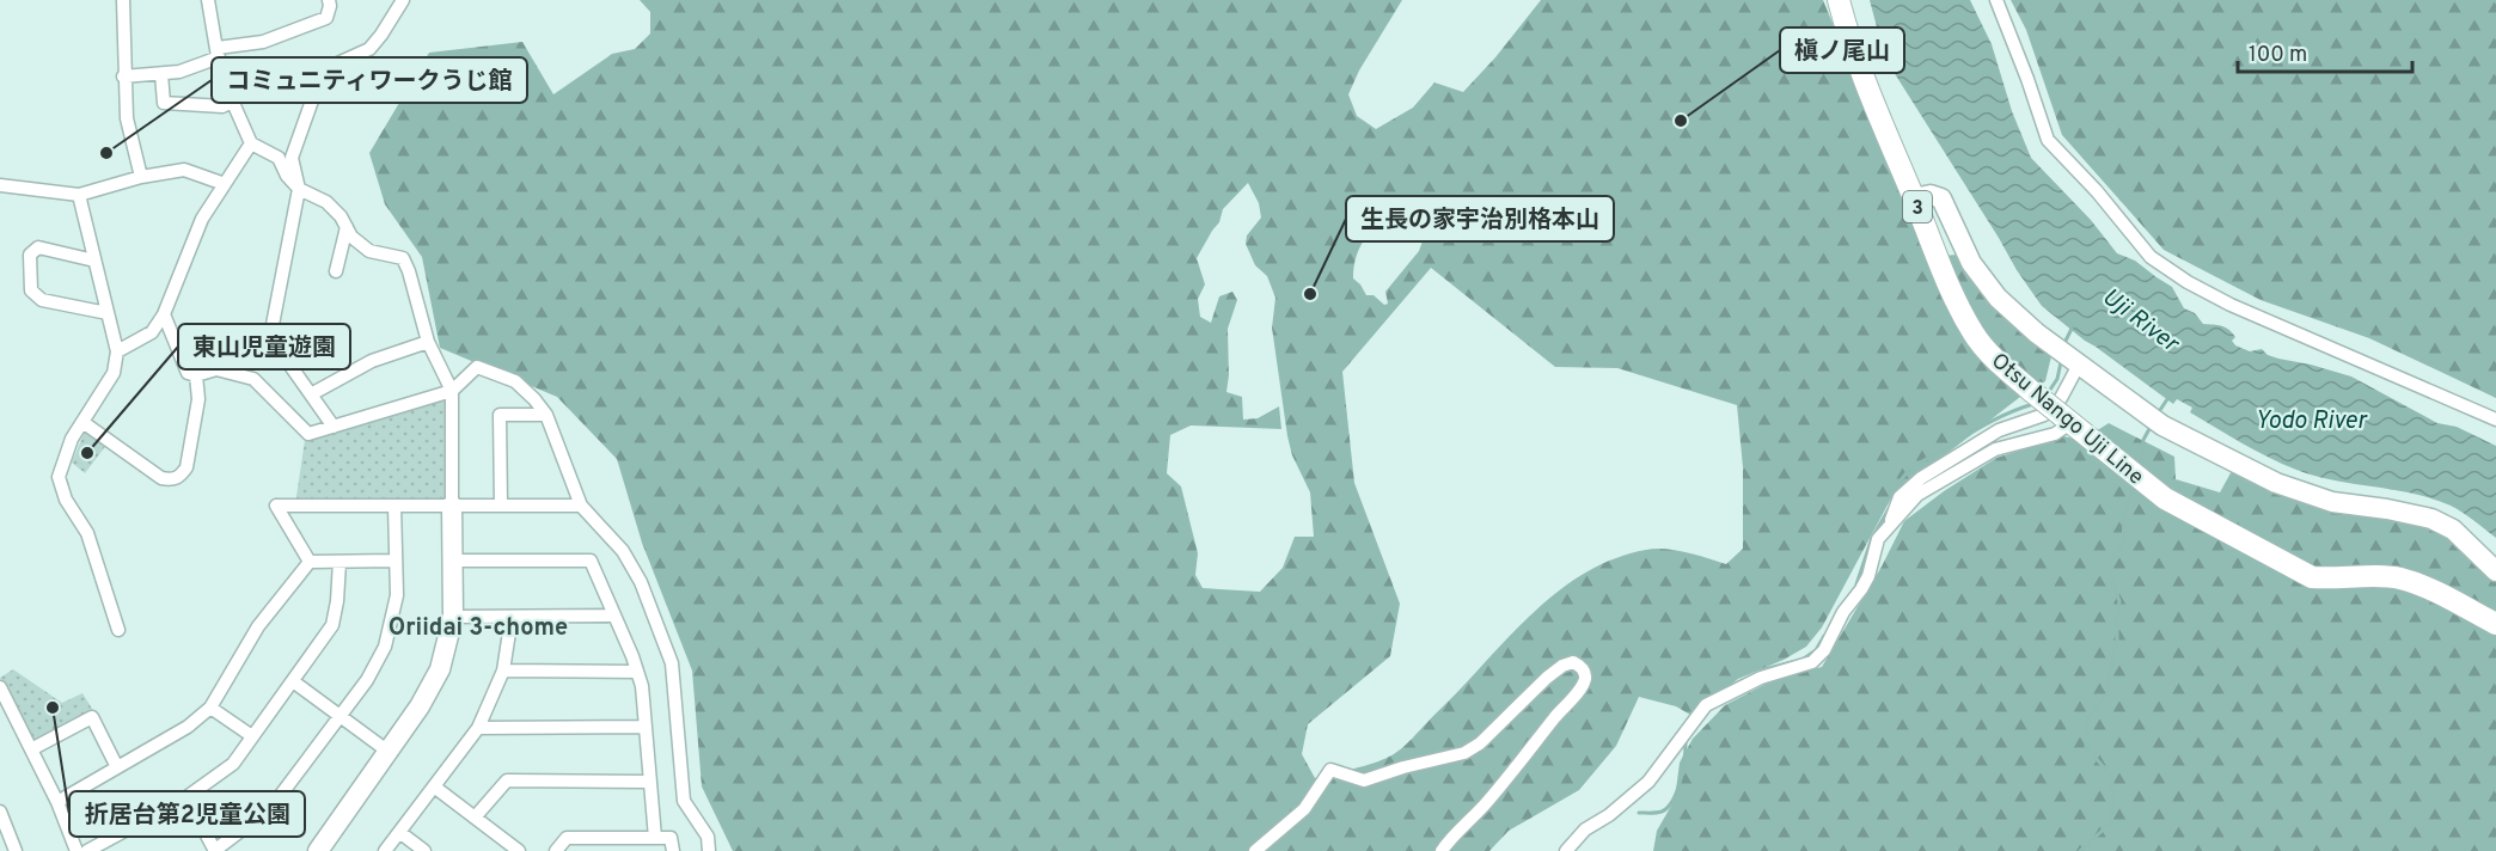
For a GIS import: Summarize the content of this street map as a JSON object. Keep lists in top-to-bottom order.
{
  "streets": {
    "main road": ["3", "Otsu Nango Uji Line"]
  },
  "districts": ["Oriidai 3-chome"],
  "water": ["Uji River", "Yodo River"],
  "places": [
    "槇ノ尾山",
    "コミュニティワークうじ館",
    "生長の家宇治別格本山",
    "東山児童遊園",
    "折居台第2児童公園"
  ],
  "scale_bar": "100 m"
}
